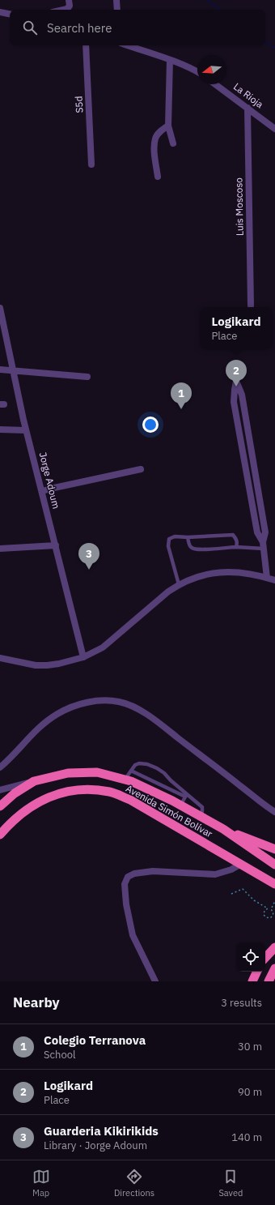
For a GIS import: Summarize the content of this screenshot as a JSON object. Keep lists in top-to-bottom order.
{
  "streets": {
    "highway": ["Avenida Simón Bolívar"],
    "street": [
      "La Rioja",
      "S5d",
      "Luis Moscoso",
      "Jorge Adoum"
    ]
  },
  "crossings": [
    ["La Rioja", "Luis Moscoso"]
  ],
  "north": "left",
  "page": {
    "search": "Search here",
    "popup": ["Logikard", "Place"],
    "pins": ["2", "1", "3"],
    "heading": ["Nearby", "3 results"],
    "list": [
      {
        "mark": "1",
        "name": "Colegio Terranova",
        "note": "School",
        "value": "30 m"
      },
      {
        "mark": "2",
        "name": "Logikard",
        "note": "Place",
        "value": "90 m"
      },
      {
        "mark": "3",
        "name": "Guarderia Kikirikids",
        "note": "Library · Jorge Adoum",
        "value": "140 m"
      }
    ],
    "nav": ["Map", "Directions", "Saved"]
  }
}
